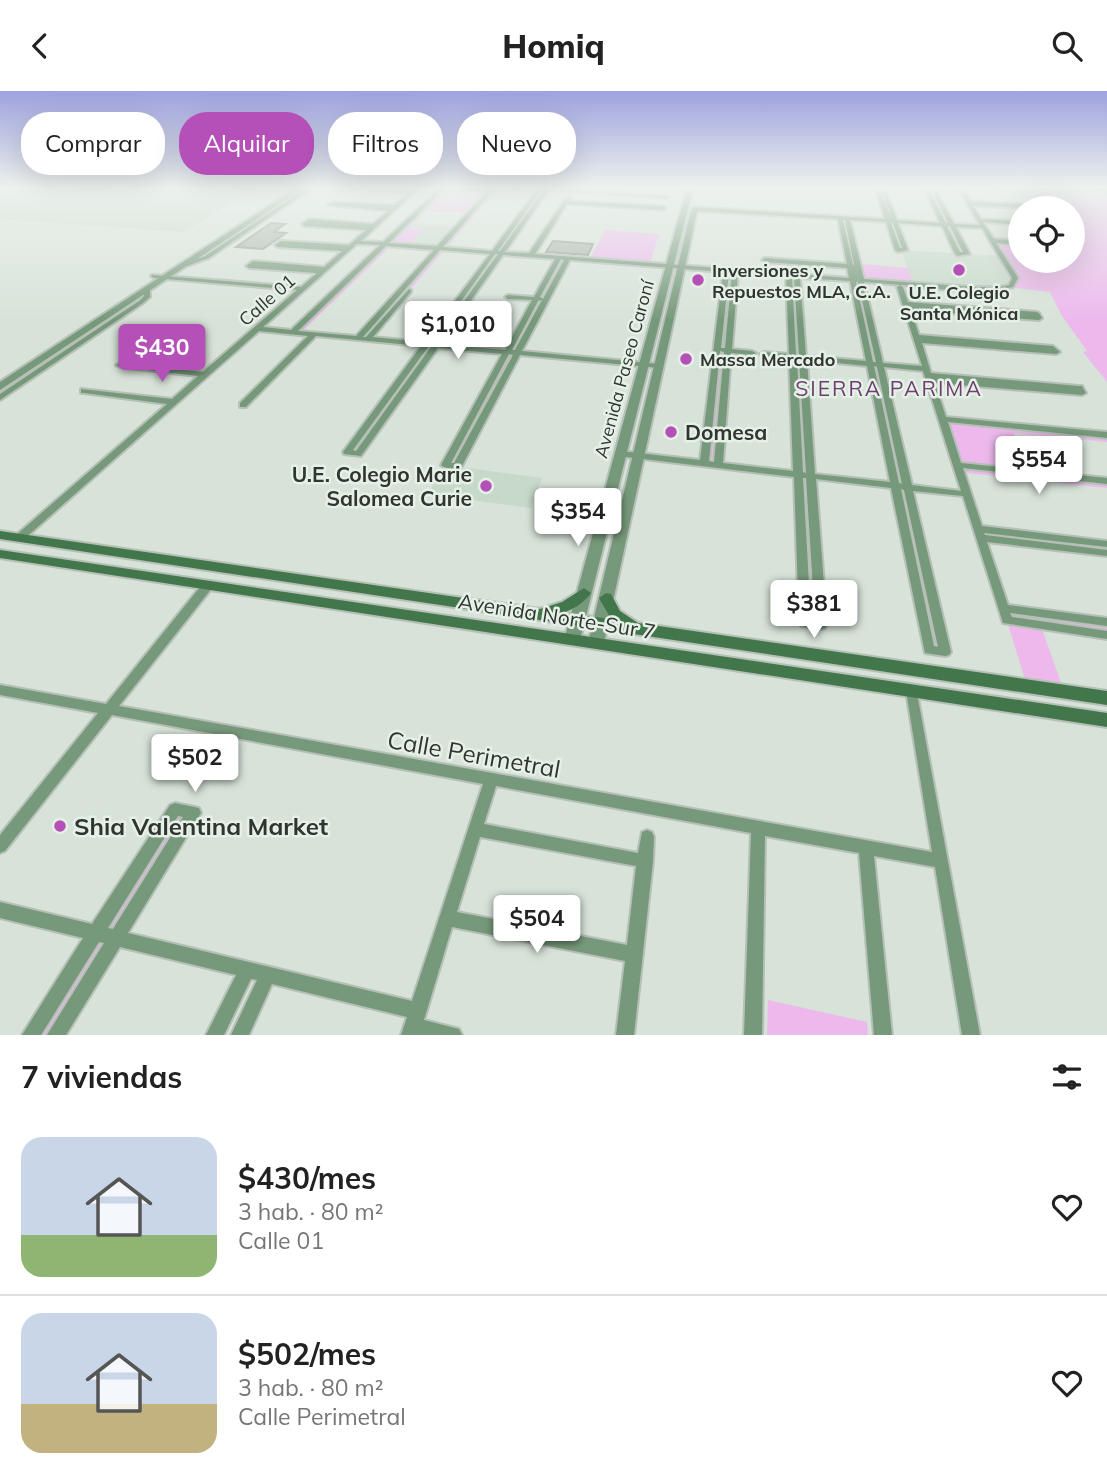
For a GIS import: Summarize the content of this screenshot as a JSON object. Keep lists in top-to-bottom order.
{
  "streets": {
    "main road": ["Avenida Norte-Sur 7"],
    "street": ["Calle 01", "Avenida Paseo Caroní", "Calle Perimetral"]
  },
  "crossings": [
    ["Calle 01", "Avenida Norte-Sur 7"],
    ["Avenida Paseo Caroní", "Avenida Norte-Sur 7"]
  ],
  "districts": ["SIERRA PARIMA"],
  "places": [
    "U.E. Colegio Santa Mónica",
    "Inversiones y Repuestos MLA, C.A.",
    "Massa Mercado",
    "Domesa",
    "U.E. Colegio Marie Salomea Curie",
    "Shia Valentina Market"
  ],
  "page": {
    "header": "Homiq",
    "chip": [
      "Comprar",
      "Alquilar",
      "Filtros",
      "Nuevo"
    ],
    "price": [
      "$1,010",
      "$430",
      "$554",
      "$354",
      "$381",
      "$502",
      "$504"
    ],
    "heading": "7 viviendas",
    "list": [
      {
        "name": "$430/mes",
        "note": "3 hab. · 80 m² · Calle 01"
      },
      {
        "name": "$502/mes",
        "note": "3 hab. · 80 m² · Calle Perimetral"
      }
    ]
  }
}
